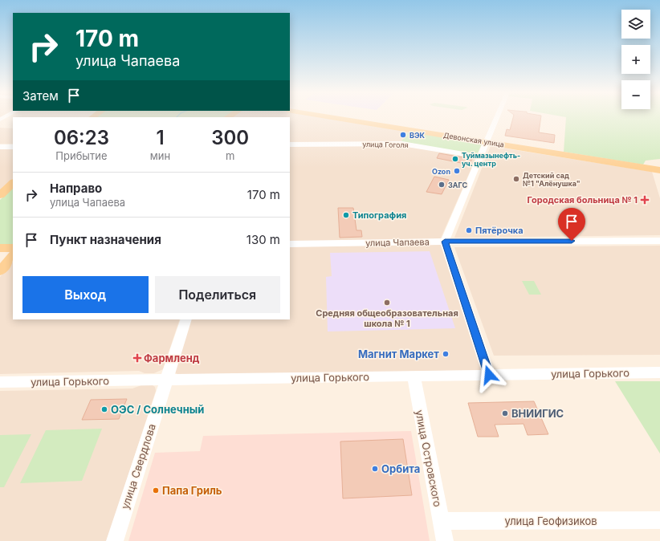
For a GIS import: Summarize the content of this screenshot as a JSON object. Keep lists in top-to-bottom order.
{
  "streets": {
    "main road": ["Девонская улица"],
    "street": [
      "улица Гоголя",
      "улица Чапаева",
      "улица Горького",
      "улица Островского",
      "улица Свердлова",
      "улица Геофизиков"
    ]
  },
  "crossings": [
    ["улица Горького", "улица Островского"],
    ["улица Горького", "улица Свердлова"],
    ["улица Островского", "улица Геофизиков"]
  ],
  "places": {
    "other": [
      "ВЭК",
      "Туймазынефть- уч. центр",
      "Ozon",
      "Детский сад №1 \"Алёнушка\"",
      "ЗАГС",
      "Типография",
      "Пятёрочка",
      "Средняя общеобразовательная школа № 1",
      "Магнит Маркет",
      "ОЭС / Солнечный",
      "ВНИИГИС",
      "Орбита",
      "Папа Гриль"
    ],
    "health": ["Городская больница № 1", "Фармленд"]
  },
  "page": {
    "map_buttons": ["+", "−"],
    "turn": ["170 m", "улица Чапаева"],
    "then": "Затем",
    "eta": [
      "06:23",
      "Прибытие",
      "1",
      "мин",
      "300",
      "m"
    ],
    "list": [
      {
        "name": "Направо",
        "note": "улица Чапаева",
        "value": "170 m"
      },
      {
        "name": "Пункт назначения",
        "value": "130 m"
      }
    ],
    "buttons": ["Выход", "Поделиться"]
  }
}
